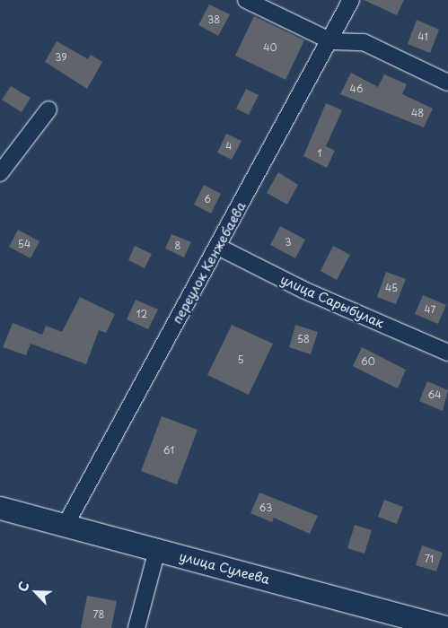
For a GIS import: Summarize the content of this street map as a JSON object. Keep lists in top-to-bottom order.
{
  "streets": {
    "main road": ["улица Сулеева"],
    "street": ["переулок Кенжебаева", "улица Сарыбулак"]
  },
  "crossings": [
    ["переулок Кенжебаева", "улица Сарыбулак"],
    ["переулок Кенжебаева", "улица Сулеева"]
  ],
  "house_numbers": [
    "38",
    "41",
    "40",
    "39",
    "46",
    "48",
    "4",
    "1",
    "6",
    "3",
    "54",
    "8",
    "45",
    "47",
    "12",
    "58",
    "5",
    "60",
    "64",
    "61",
    "63",
    "71",
    "78"
  ],
  "north": "top left"
}
